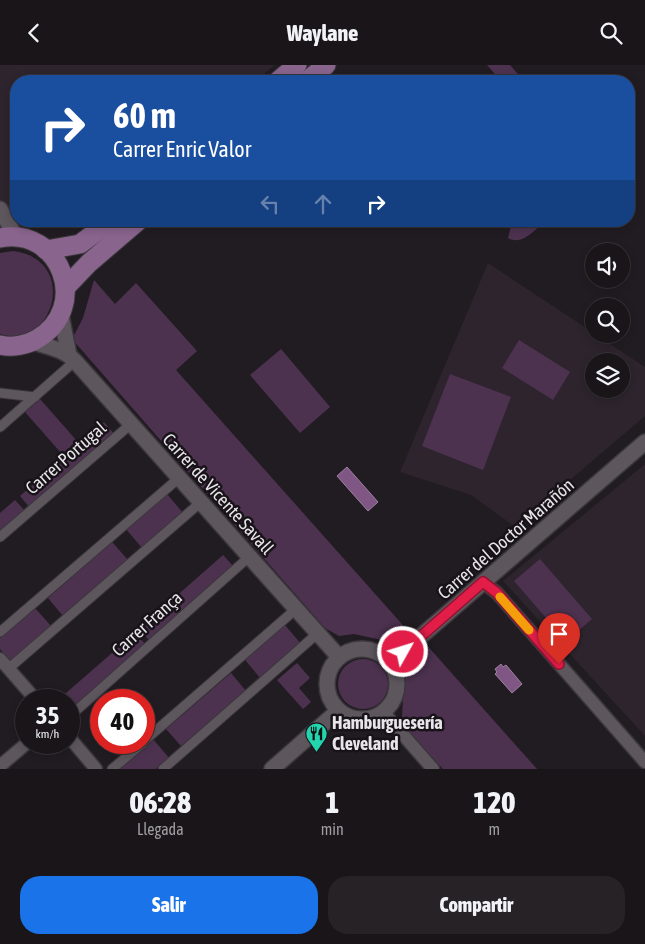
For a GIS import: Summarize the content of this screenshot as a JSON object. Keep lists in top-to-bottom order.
{
  "streets": {
    "street": [
      "Carrer Portugal",
      "Carrer de Vicente Savall",
      "Carrer del Doctor Marañón",
      "Carrer França"
    ]
  },
  "crossings": [
    ["Carrer Portugal", "Carrer de Vicente Savall"],
    ["Carrer de Vicente Savall", "Carrer del Doctor Marañón"],
    ["Carrer de Vicente Savall", "Carrer França"]
  ],
  "places": {
    "restaurant": ["Hamburguesería Cleveland"]
  },
  "page": {
    "header": "Waylane",
    "turn": ["60 m", "Carrer Enric Valor"],
    "speed": "35 km/h",
    "limit": "40",
    "eta": [
      "06:28",
      "Llegada",
      "1",
      "min",
      "120",
      "m"
    ],
    "buttons": ["Salir", "Compartir"]
  }
}
